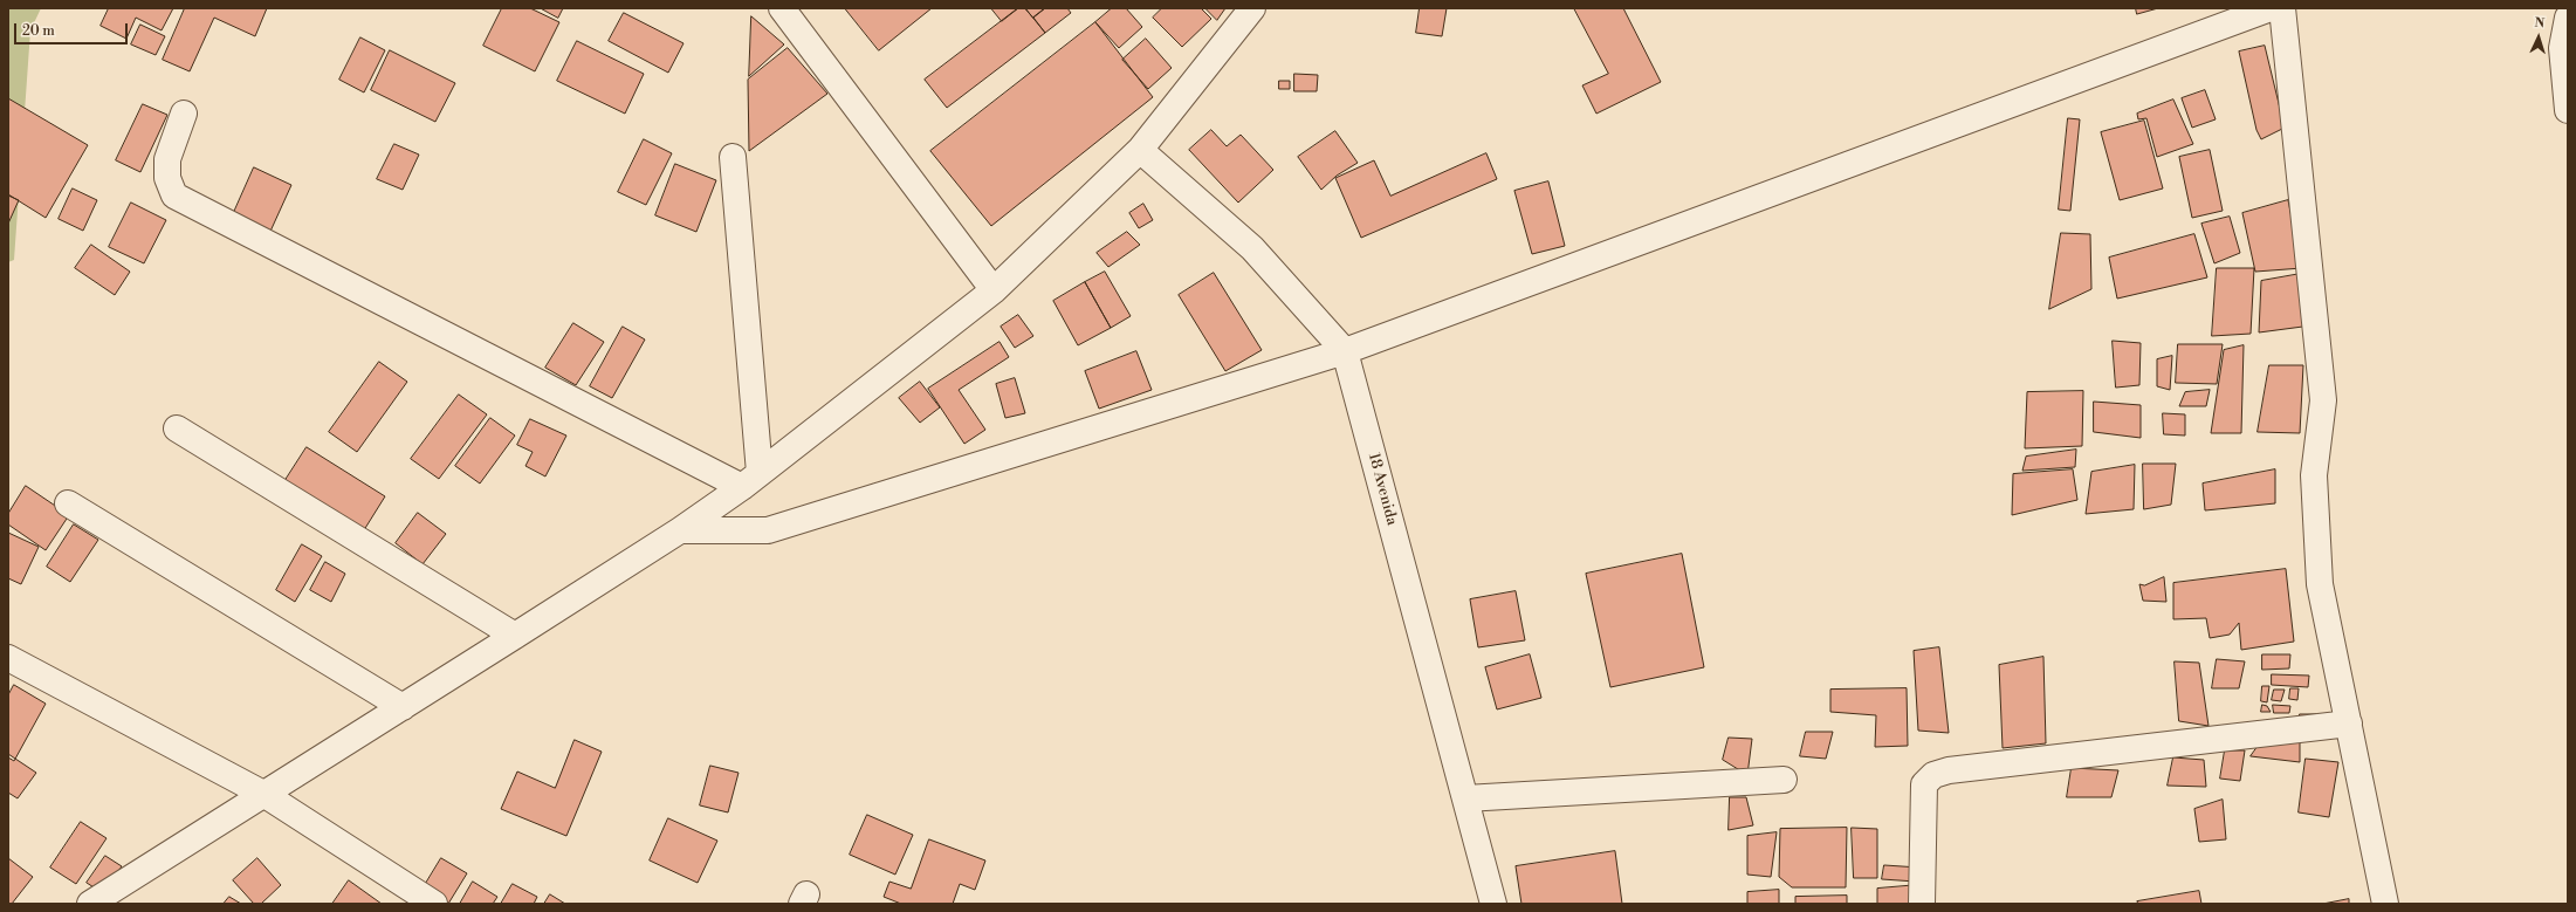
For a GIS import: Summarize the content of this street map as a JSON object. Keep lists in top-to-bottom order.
{
  "streets": {
    "street": ["18 Avenida"]
  },
  "scale_bar": "20 m",
  "north": "top"
}
